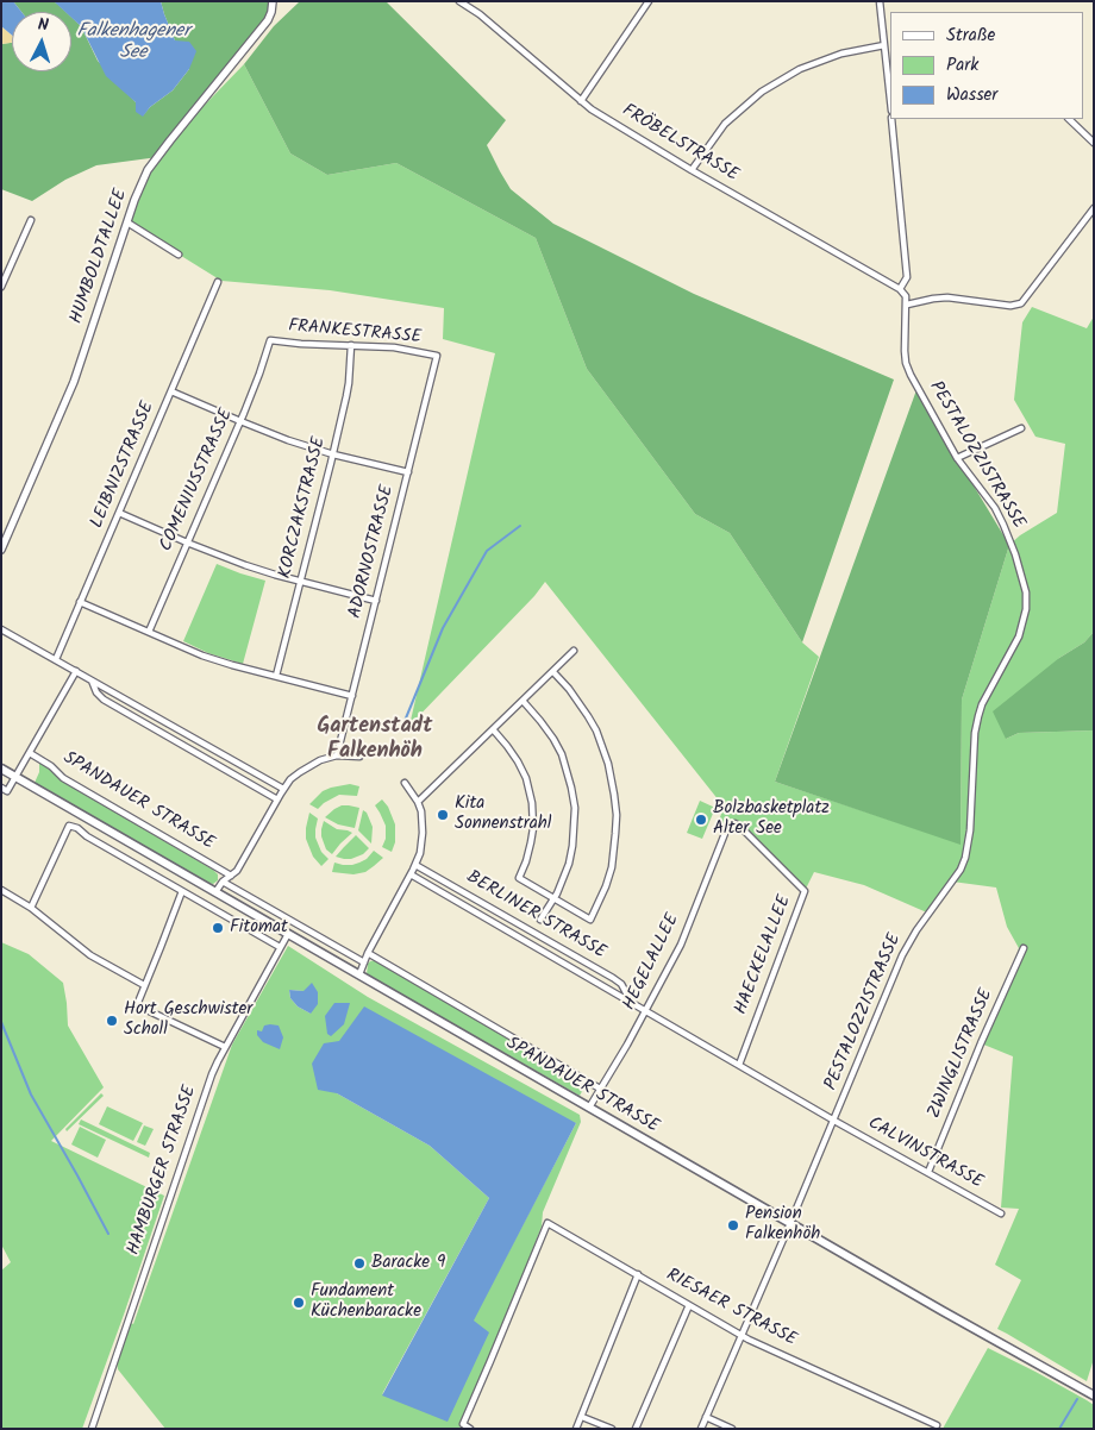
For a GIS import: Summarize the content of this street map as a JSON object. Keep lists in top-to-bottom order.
{
  "streets": {
    "main road": ["SPANDAUER STRASSE"],
    "street": [
      "FRÖBELSTRASSE",
      "HUMBOLDTALLEE",
      "FRANKESTRASSE",
      "PESTALOZZISTRASSE",
      "LEIBNIZSTRASSE",
      "COMENIUSSTRASSE",
      "KORCZAKSTRASSE",
      "ADORNOSTRASSE",
      "BERLINER STRASSE",
      "HAECKELALLEE",
      "HEGELALLEE",
      "ZWINGLISTRASSE",
      "CALVINSTRASSE",
      "HAMBURGER STRASSE",
      "RIESAER STRASSE"
    ]
  },
  "crossings": [
    ["FRÖBELSTRASSE", "PESTALOZZISTRASSE"],
    ["FRANKESTRASSE", "COMENIUSSTRASSE"],
    ["FRANKESTRASSE", "KORCZAKSTRASSE"],
    ["FRANKESTRASSE", "ADORNOSTRASSE"],
    ["PESTALOZZISTRASSE", "SPANDAUER STRASSE"],
    ["PESTALOZZISTRASSE", "BERLINER STRASSE"],
    ["PESTALOZZISTRASSE", "CALVINSTRASSE"],
    ["PESTALOZZISTRASSE", "RIESAER STRASSE"],
    ["SPANDAUER STRASSE", "HEGELALLEE"],
    ["SPANDAUER STRASSE", "HAMBURGER STRASSE"],
    ["BERLINER STRASSE", "HAECKELALLEE"],
    ["BERLINER STRASSE", "HEGELALLEE"],
    ["BERLINER STRASSE", "CALVINSTRASSE"],
    ["HAECKELALLEE", "HEGELALLEE"],
    ["ZWINGLISTRASSE", "CALVINSTRASSE"]
  ],
  "districts": ["Gartenstadt Falkenhöh"],
  "water": ["Falkenhagener See"],
  "places": [
    "Kita Sonnenstrahl",
    "Bolzbasketplatz Alter See",
    "Fitomat",
    "Hort Geschwister Scholl",
    "Pension Falkenhöh",
    "Baracke 9",
    "Fundament Küchenbaracke"
  ],
  "legend": ["Straße", "Park", "Wasser"],
  "north": "top"
}
